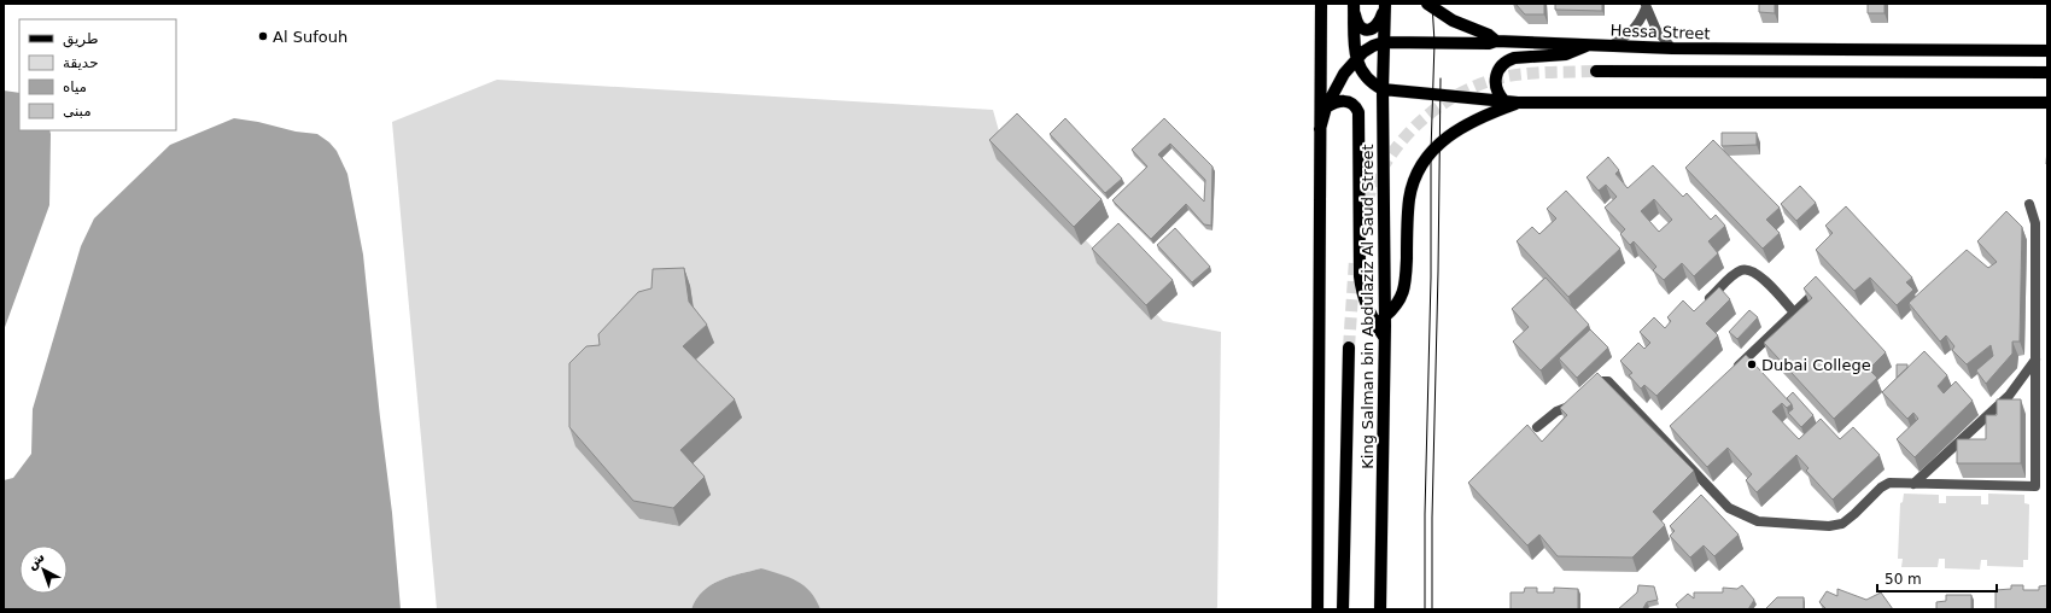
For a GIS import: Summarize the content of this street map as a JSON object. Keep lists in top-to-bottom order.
{
  "streets": {
    "main road": ["Hessa Street", "King Salman bin Abdulaziz Al Saud Street"]
  },
  "crossings": [
    ["Hessa Street", "King Salman bin Abdulaziz Al Saud Street"]
  ],
  "places": ["Al Sufouh", "Dubai College"],
  "legend": [
    "طريق",
    "حديقة",
    "مياه",
    "مبنى"
  ],
  "scale_bar": "50 m",
  "north": "top left"
}
